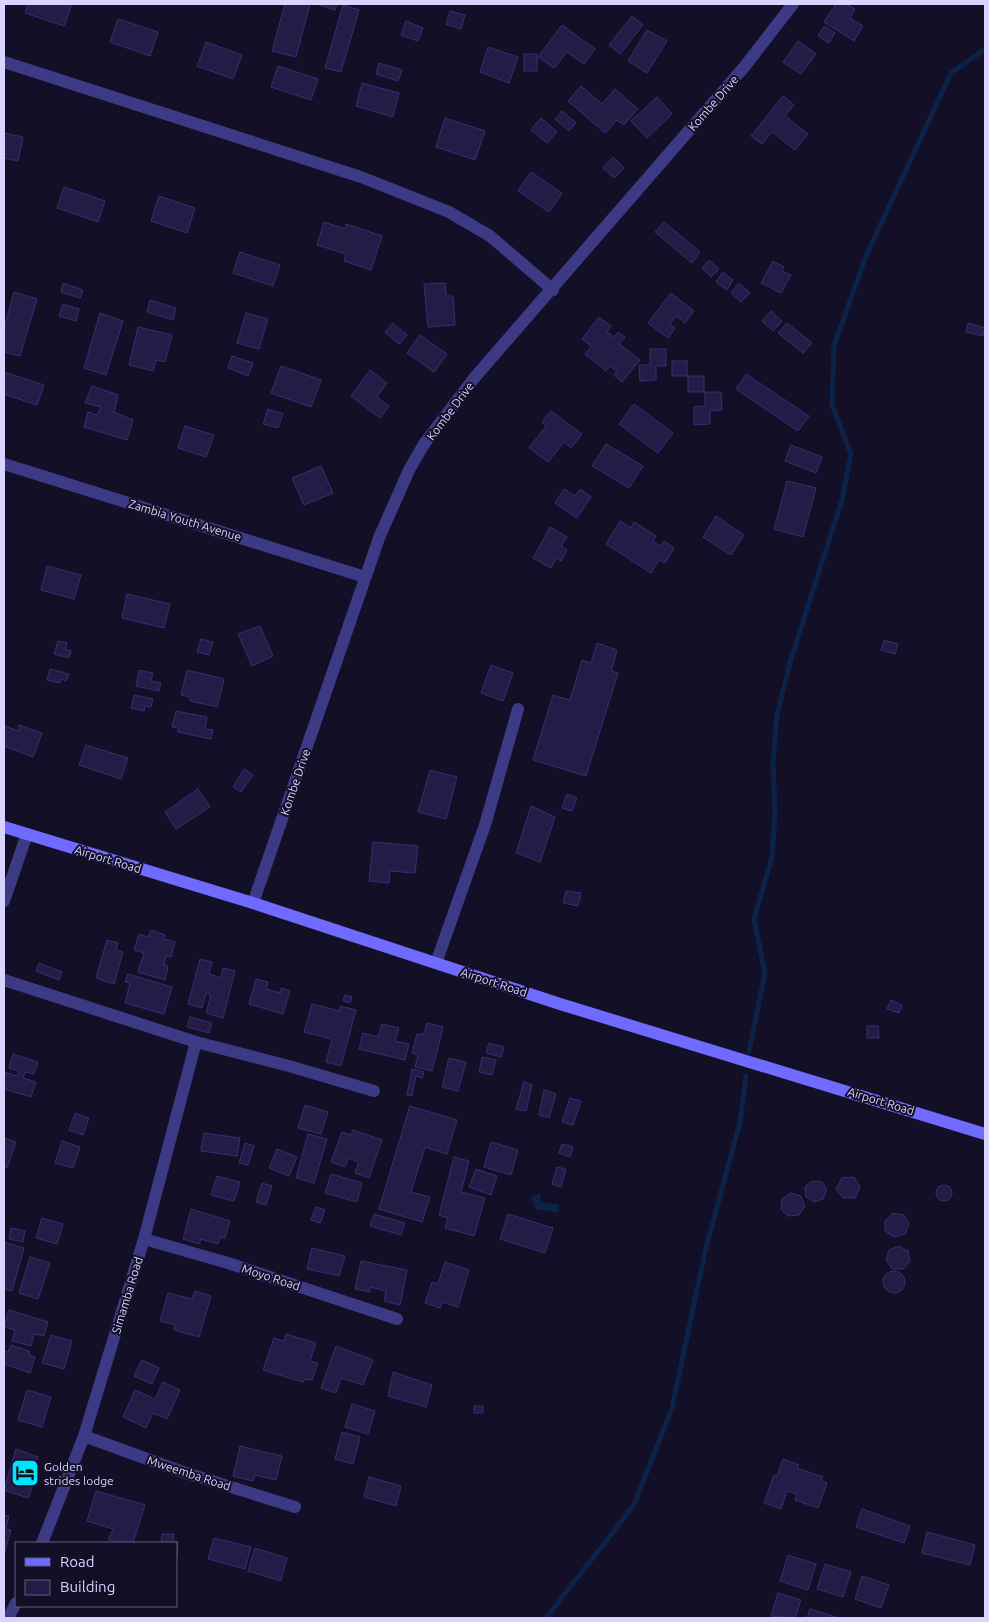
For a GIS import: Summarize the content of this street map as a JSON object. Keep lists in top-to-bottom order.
{
  "streets": {
    "street": [
      "Kombe Drive",
      "Zambia Youth Avenue",
      "Airport Road",
      "Moyo Road",
      "Simamba Road",
      "Mweemba Road"
    ]
  },
  "crossings": [
    ["Kombe Drive", "Zambia Youth Avenue"],
    ["Kombe Drive", "Airport Road"],
    ["Moyo Road", "Simamba Road"],
    ["Simamba Road", "Mweemba Road"]
  ],
  "places": {
    "hotel": ["Golden strides lodge"]
  },
  "legend": ["Road", "Building"]
}
